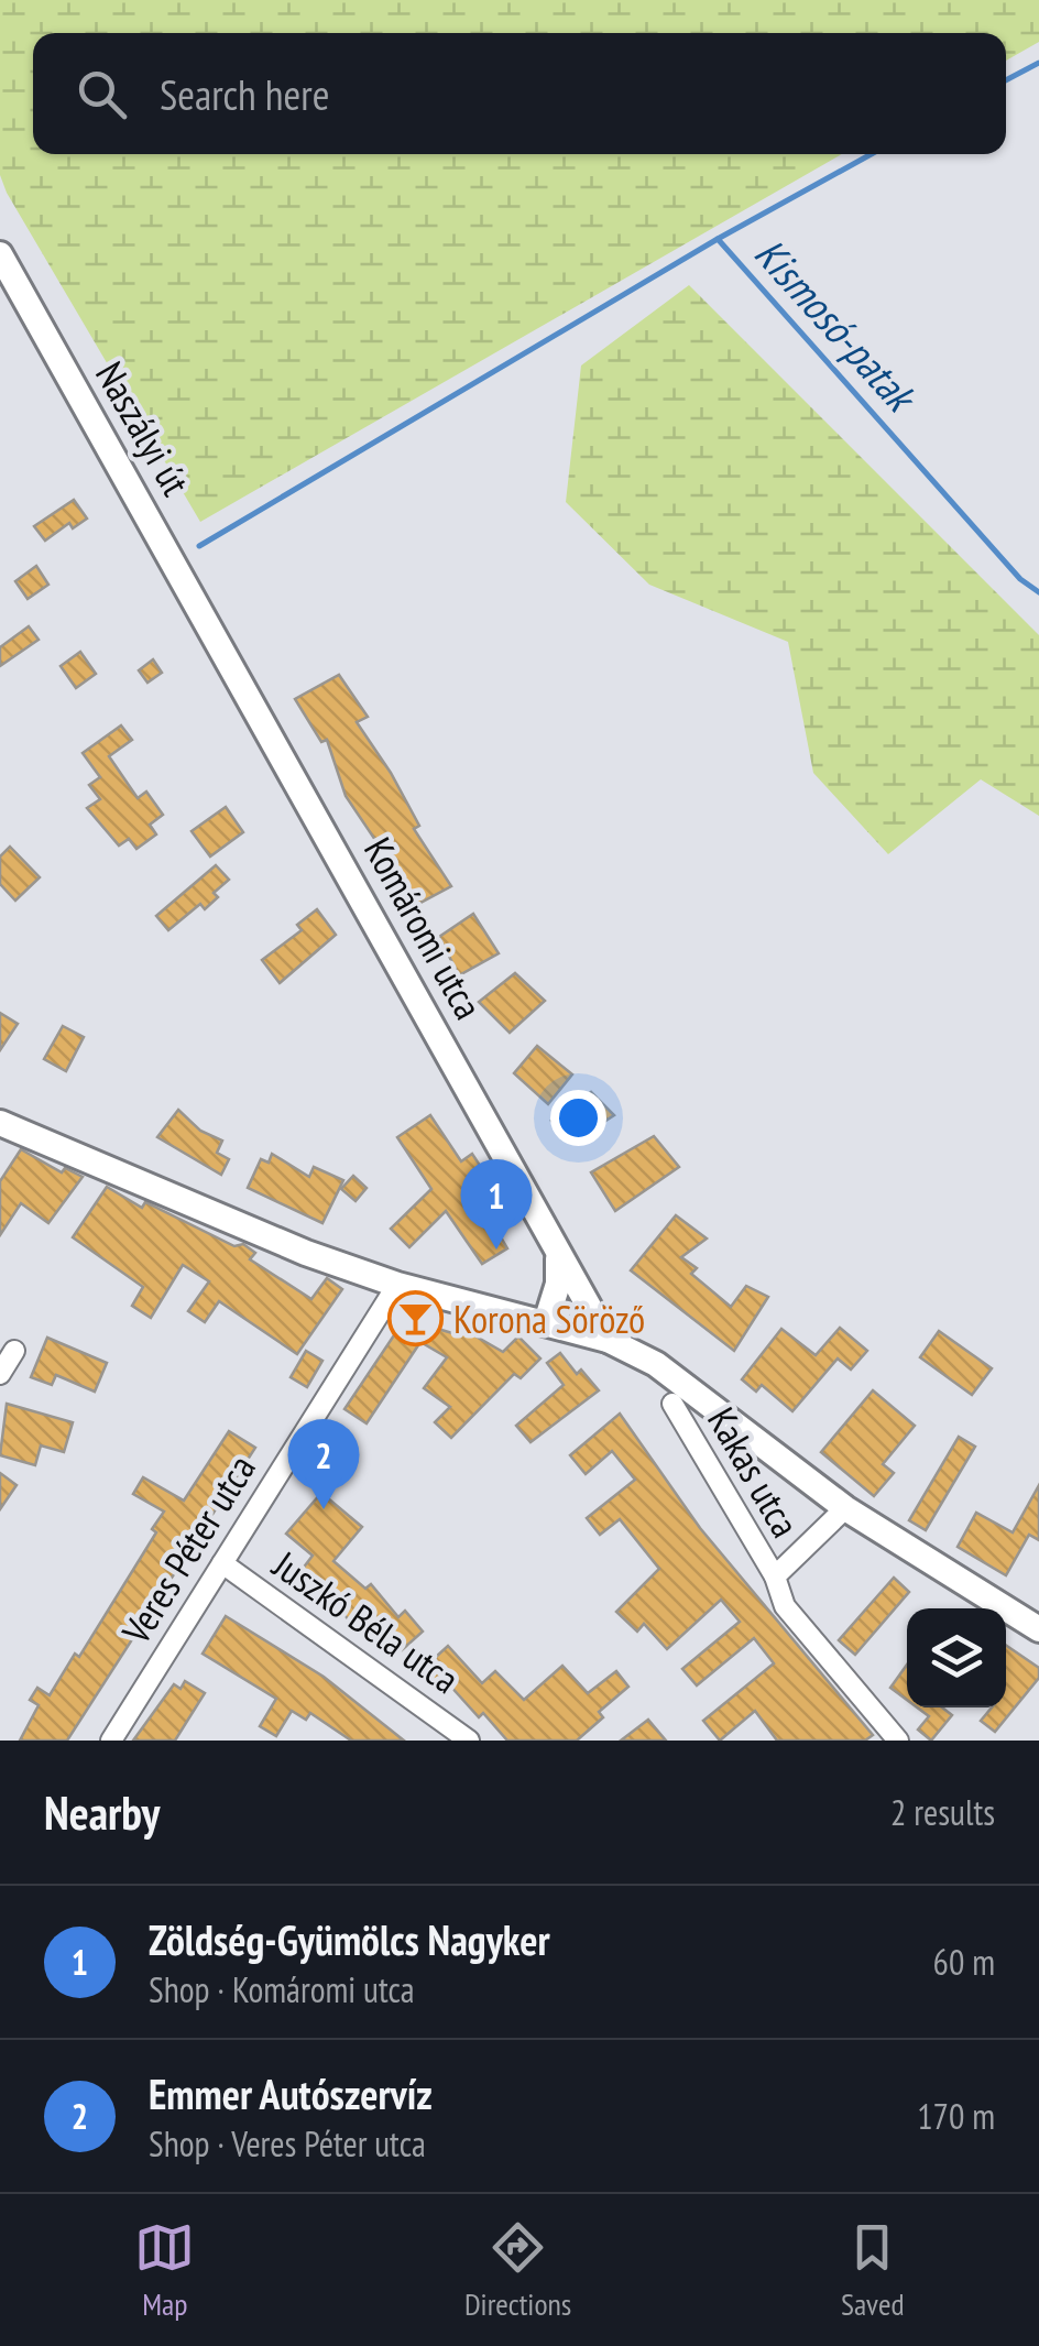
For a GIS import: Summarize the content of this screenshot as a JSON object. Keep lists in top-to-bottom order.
{
  "streets": {
    "main road": ["Naszályi út", "Komáromi utca"],
    "street": ["Kakas utca", "Veres Péter utca", "Juszkó Béla utca"]
  },
  "crossings": [
    ["Naszályi út", "Komáromi utca"],
    ["Veres Péter utca", "Juszkó Béla utca"]
  ],
  "water": ["Kismosó-patak"],
  "places": {
    "bar": ["Korona Söröző"]
  },
  "page": {
    "search": "Search here",
    "pins": ["1", "2"],
    "heading": ["Nearby", "2 results"],
    "list": [
      {
        "mark": "1",
        "name": "Zöldség-Gyümölcs Nagyker",
        "note": "Shop · Komáromi utca",
        "value": "60 m"
      },
      {
        "mark": "2",
        "name": "Emmer Autószervíz",
        "note": "Shop · Veres Péter utca",
        "value": "170 m"
      }
    ],
    "nav": ["Map", "Directions", "Saved"]
  }
}
